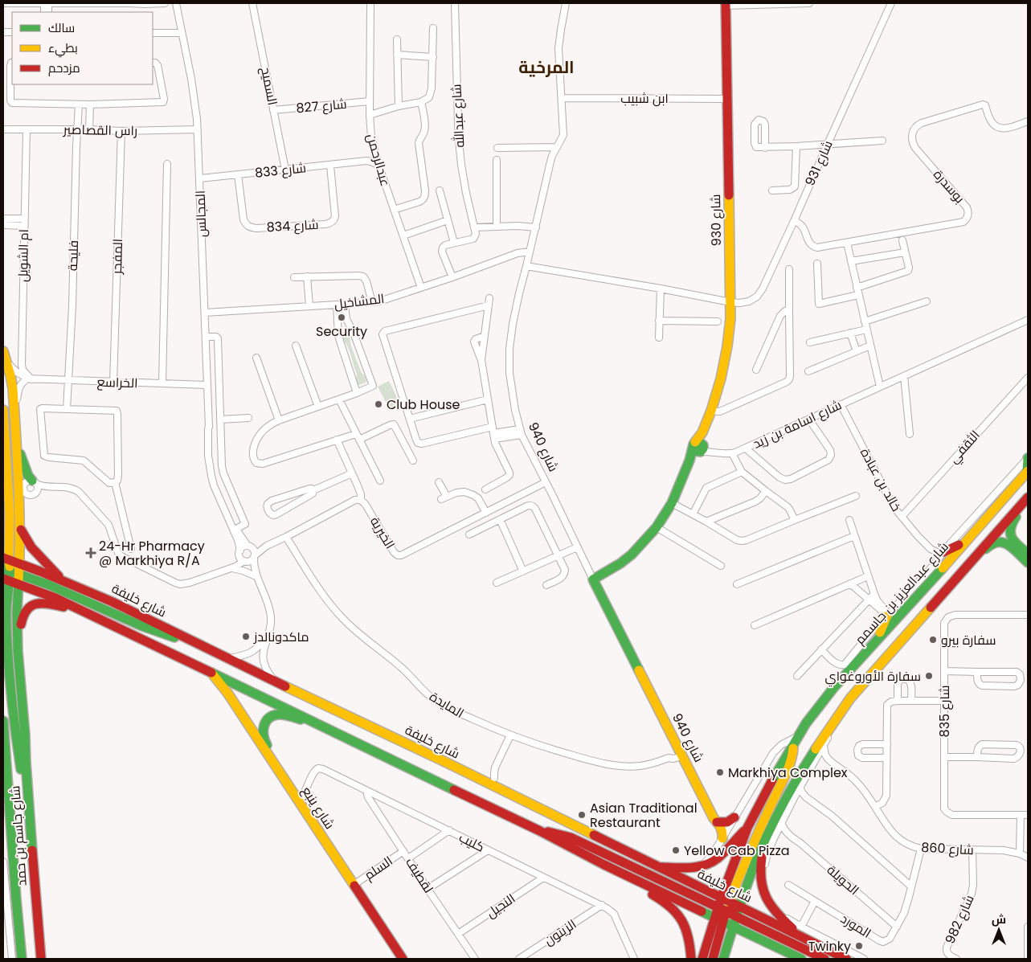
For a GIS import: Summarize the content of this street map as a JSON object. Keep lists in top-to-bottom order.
{
  "streets": {
    "main road": [
      "شارع 930",
      "شارع 940",
      "شارع عبدالعزيز بن جاسمم",
      "شارع خليفة",
      "شارع ينبع",
      "شارع جاسم بن حمد"
    ],
    "street": [
      "السميح",
      "ابن شبيب",
      "شارع 827",
      "شارع عبدالله",
      "راس القصاصير",
      "عبدالرحمن",
      "شارع 931",
      "شارع 833",
      "بوسدرة",
      "المجالس",
      "شارع 834",
      "ام الشويل",
      "فليحة",
      "المفجر",
      "المشاخيل",
      "الخراسع",
      "شارع اسامة بن زيد",
      "الثقفي",
      "خالد بن عبادة",
      "الخيرية",
      "المايدة",
      "شارع 835",
      "كليب",
      "شارع 860",
      "السلم",
      "لقطيف",
      "الحويلة",
      "النجيل",
      "شارع 982",
      "المورد",
      "الزيتون"
    ]
  },
  "crossings": [
    ["السميح", "شارع 827"],
    ["السميح", "شارع 833"],
    ["ابن شبيب", "شارع 930"],
    ["ابن شبيب", "شارع 940"],
    ["شارع 827", "عبدالرحمن"],
    ["راس القصاصير", "المجالس"],
    ["راس القصاصير", "ام الشويل"],
    ["راس القصاصير", "فليحة"],
    ["راس القصاصير", "المفجر"],
    ["عبدالرحمن", "شارع 833"],
    ["عبدالرحمن", "المشاخيل"],
    ["شارع 931", "بوسدرة"],
    ["شارع 931", "شارع 930"],
    ["شارع 931", "شارع 940"],
    ["شارع 833", "المجالس"],
    ["شارع 833", "شارع 834"],
    ["المجالس", "المشاخيل"],
    ["المجالس", "الخراسع"],
    ["شارع 930", "شارع اسامة بن زيد"],
    ["شارع 930", "شارع 940"],
    ["ام الشويل", "الخراسع"],
    ["فليحة", "الخراسع"],
    ["المفجر", "الخراسع"],
    ["المشاخيل", "شارع 940"],
    ["شارع اسامة بن زيد", "خالد بن عبادة"],
    ["شارع 940", "الخيرية"],
    ["شارع 940", "شارع عبدالعزيز بن جاسمم"],
    ["شارع 940", "المايدة"],
    ["الثقفي", "خالد بن عبادة"],
    ["شارع عبدالعزيز بن جاسمم", "شارع خليفة"],
    ["شارع خليفة", "شارع ينبع"],
    ["شارع خليفة", "شارع جاسم بن حمد"],
    ["شارع ينبع", "كليب"],
    ["شارع ينبع", "السلم"],
    ["كليب", "السلم"],
    ["كليب", "لقطيف"],
    ["كليب", "النجيل"],
    ["كليب", "الزيتون"],
    ["شارع 860", "شارع 982"],
    ["شارع 860", "المورد"],
    ["السلم", "لقطيف"],
    ["لقطيف", "النجيل"],
    ["الحويلة", "المورد"]
  ],
  "districts": ["المرخية"],
  "places": {
    "other": [
      "Security",
      "Club House",
      "ماكدونالدز",
      "سفارة بيرو",
      "سفارة الأوروغواي",
      "Markhiya Complex",
      "Asian Traditional Restaurant",
      "Yellow Cab Pizza",
      "Twinky"
    ],
    "health": ["24-Hr Pharmacy @ Markhiya R/A"]
  },
  "legend": ["سالك", "بطيء", "مزدحم"],
  "north": "top"
}
